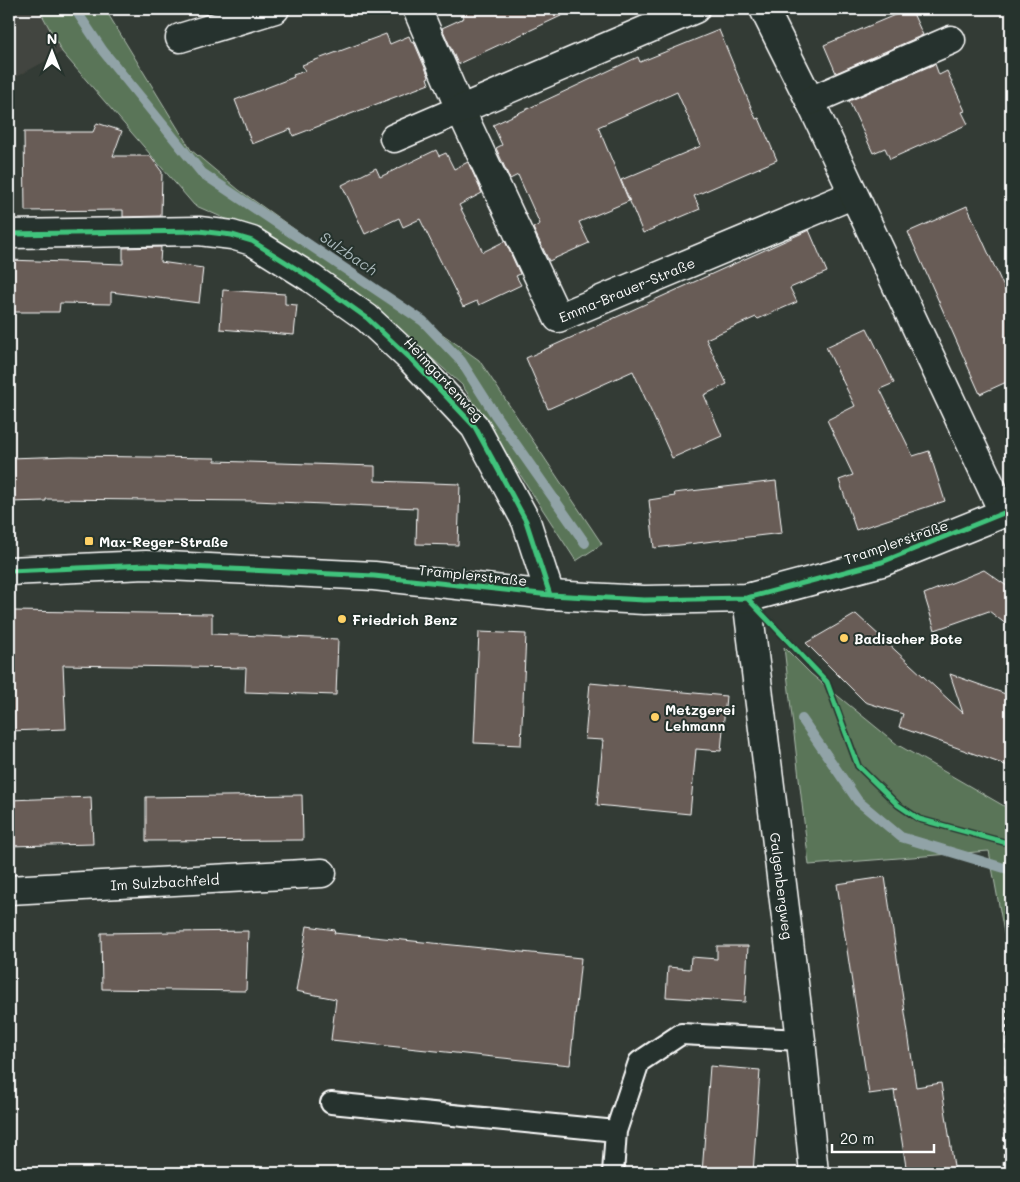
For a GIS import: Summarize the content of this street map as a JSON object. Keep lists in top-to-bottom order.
{
  "streets": {
    "street": [
      "Emma-Brauer-Straße",
      "Heimgartenweg",
      "Tramplerstraße",
      "Im Sulzbachfeld",
      "Galgenbergweg"
    ]
  },
  "crossings": [
    ["Heimgartenweg", "Tramplerstraße"],
    ["Tramplerstraße", "Galgenbergweg"]
  ],
  "water": ["Sulzbach"],
  "places": {
    "transit": ["Max-Reger-Straße"],
    "other": ["Friedrich Benz", "Badischer Bote", "Metzgerei Lehmann"]
  },
  "scale_bar": "20 m",
  "north": "top"
}
